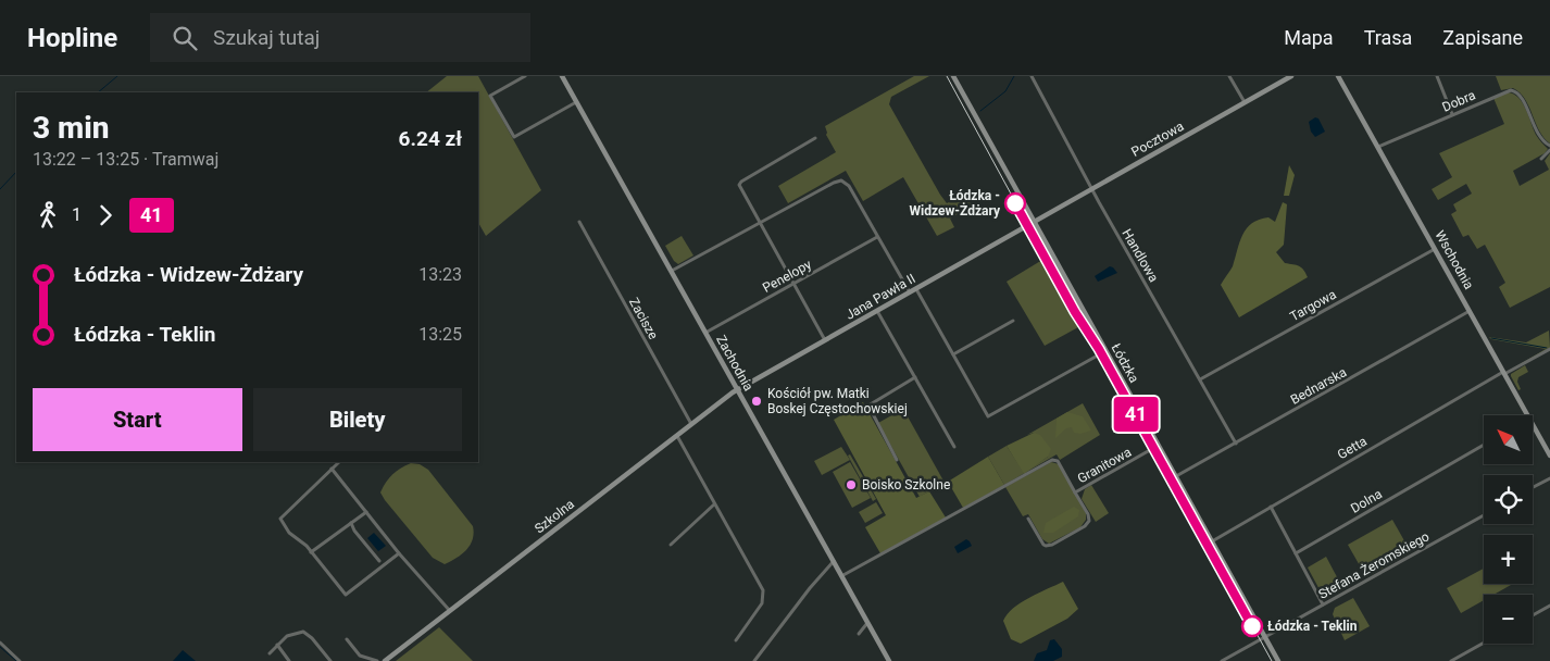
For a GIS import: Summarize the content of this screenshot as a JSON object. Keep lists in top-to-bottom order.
{
  "streets": {
    "street": [
      "Dobra",
      "Pocztowa",
      "Handlowa",
      "Wschodnia",
      "Penelopy",
      "Jana Pawła II",
      "Targowa",
      "Zacisze",
      "Zachodnia",
      "Łódzka",
      "Bednarska",
      "Getta",
      "Granitowa",
      "Dolna",
      "Szkolna",
      "Stefana Żeromskiego"
    ]
  },
  "crossings": [
    ["Dobra", "Wschodnia"],
    ["Pocztowa", "Handlowa"],
    ["Pocztowa", "Jana Pawła II"],
    ["Pocztowa", "Łódzka"],
    ["Handlowa", "Targowa"],
    ["Handlowa", "Bednarska"],
    ["Wschodnia", "Targowa"],
    ["Wschodnia", "Bednarska"],
    ["Wschodnia", "Getta"],
    ["Penelopy", "Zachodnia"],
    ["Jana Pawła II", "Zachodnia"],
    ["Jana Pawła II", "Łódzka"],
    ["Jana Pawła II", "Szkolna"],
    ["Zacisze", "Szkolna"],
    ["Zachodnia", "Szkolna"],
    ["Łódzka", "Bednarska"],
    ["Łódzka", "Getta"],
    ["Łódzka", "Granitowa"],
    ["Łódzka", "Stefana Żeromskiego"]
  ],
  "places": [
    "Łódzka - Widzew-Żdżary",
    "Kościół pw. Matki Boskej Częstochowskiej",
    "Boisko Szkolne",
    "Łódzka - Teklin"
  ],
  "lines": ["tram line 41"],
  "north": "top left",
  "page": {
    "header": "Hopline",
    "search": "Szukaj tutaj",
    "nav": ["Mapa", "Trasa", "Zapisane"],
    "on_map": "41",
    "heading": ["3 min", "13:22 – 13:25 · Tramwaj", "6.24 zł"],
    "legs": ["1", "41"],
    "list": [
      {
        "name": "Łódzka - Widzew-Żdżary",
        "value": "13:23"
      },
      {
        "name": "Łódzka - Teklin",
        "value": "13:25"
      }
    ],
    "buttons": ["Start", "Bilety"],
    "map_buttons": ["+", "−"]
  }
}
